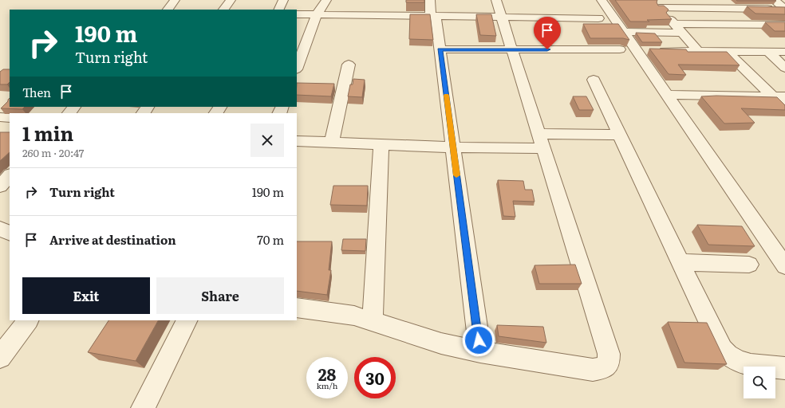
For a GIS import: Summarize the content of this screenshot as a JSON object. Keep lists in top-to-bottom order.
{
  "page": {
    "turn": ["190 m", "Turn right"],
    "then": "Then",
    "heading": ["1 min", "260 m · 20:47"],
    "list": [
      {
        "name": "Turn right",
        "value": "190 m"
      },
      {
        "name": "Arrive at destination",
        "value": "70 m"
      }
    ],
    "buttons": ["Exit", "Share"],
    "speed": "28 km/h",
    "limit": "30"
  }
}
